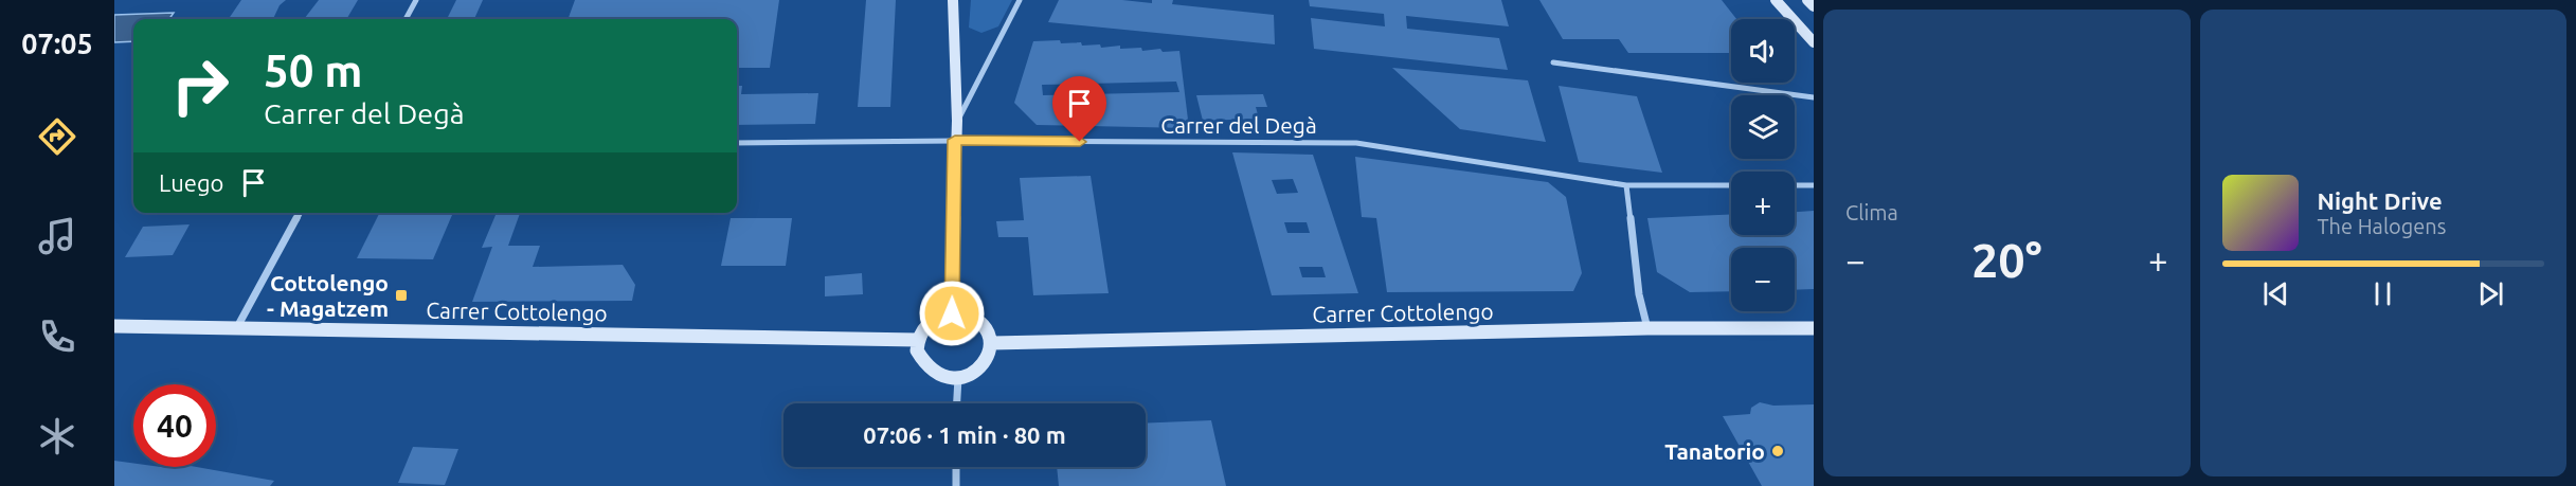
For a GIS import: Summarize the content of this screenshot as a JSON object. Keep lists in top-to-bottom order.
{
  "streets": {
    "street": ["Carrer del Degà", "Carrer Cottolengo"]
  },
  "places": {
    "transit": ["Cottolengo - Magatzem"],
    "other": ["Tanatorio"]
  },
  "page": {
    "tabs": "07:05",
    "tile": "Clima",
    "map_buttons": ["+", "−"],
    "turn": ["50 m", "Carrer del Degà"],
    "then": "Luego",
    "song": ["Night Drive", "The Halogens"],
    "heat": ["−", "20°", "+"],
    "limit": "40",
    "trip": "07:06 · 1 min · 80 m"
  }
}
